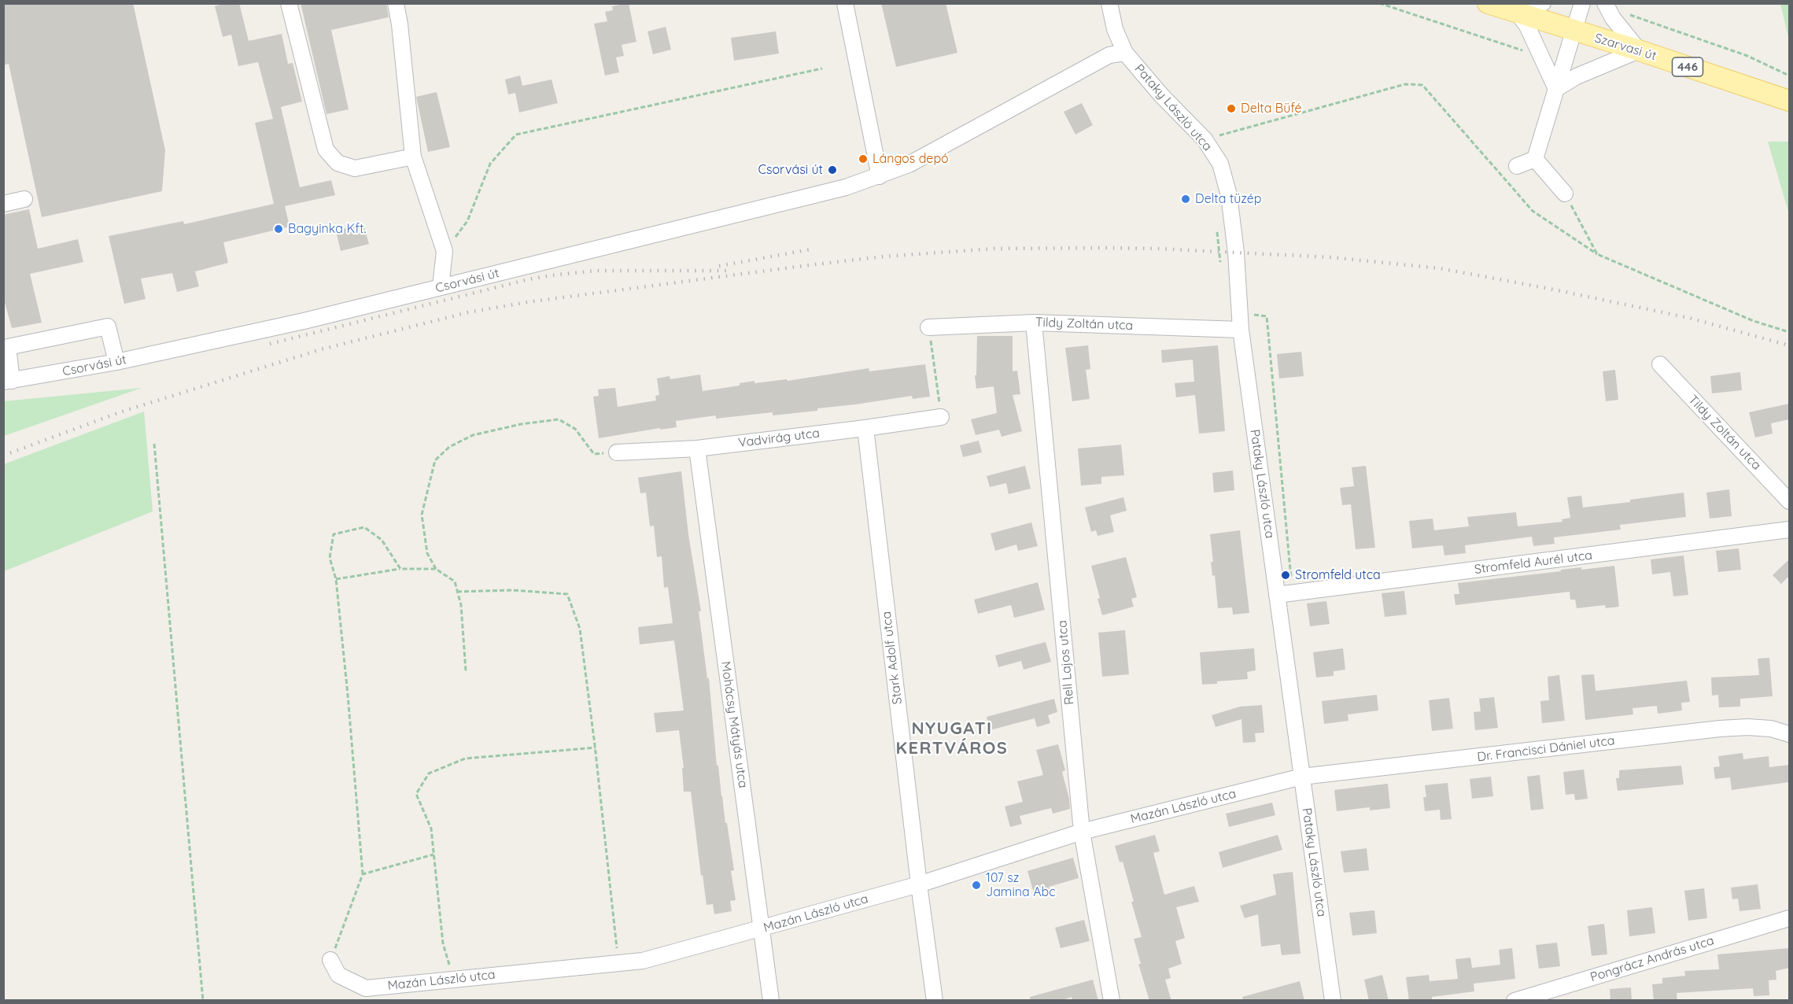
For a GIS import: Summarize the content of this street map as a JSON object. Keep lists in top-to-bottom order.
{
  "streets": {
    "main road": ["Szarvasi út", "446"],
    "street": [
      "Pataky László utca",
      "Csorvási út",
      "Tildy Zoltán utca",
      "Vadvirág utca",
      "Stromfeld Aurél utca",
      "Stark Adolf utca",
      "Rell Lajos utca",
      "Mohácsy Mátyás utca",
      "Dr. Francisci Dániel utca",
      "Mazán László utca",
      "Pongrácz András utca"
    ]
  },
  "crossings": [
    ["Pataky László utca", "Csorvási út"],
    ["Pataky László utca", "Tildy Zoltán utca"],
    ["Pataky László utca", "Stromfeld Aurél utca"],
    ["Pataky László utca", "Dr. Francisci Dániel utca"],
    ["Pataky László utca", "Mazán László utca"],
    ["Tildy Zoltán utca", "Rell Lajos utca"],
    ["Vadvirág utca", "Stark Adolf utca"],
    ["Vadvirág utca", "Mohácsy Mátyás utca"],
    ["Stark Adolf utca", "Mazán László utca"],
    ["Rell Lajos utca", "Mazán László utca"],
    ["Mohácsy Mátyás utca", "Mazán László utca"],
    ["Dr. Francisci Dániel utca", "Mazán László utca"]
  ],
  "districts": ["NYUGATI KERTVÁROS"],
  "places": [
    "Delta Büfé",
    "Lángos depó",
    "Csorvási út",
    "Delta tüzép",
    "Bagyinka Kft.",
    "Stromfeld utca",
    "107 sz Jamina Abc"
  ]
}
